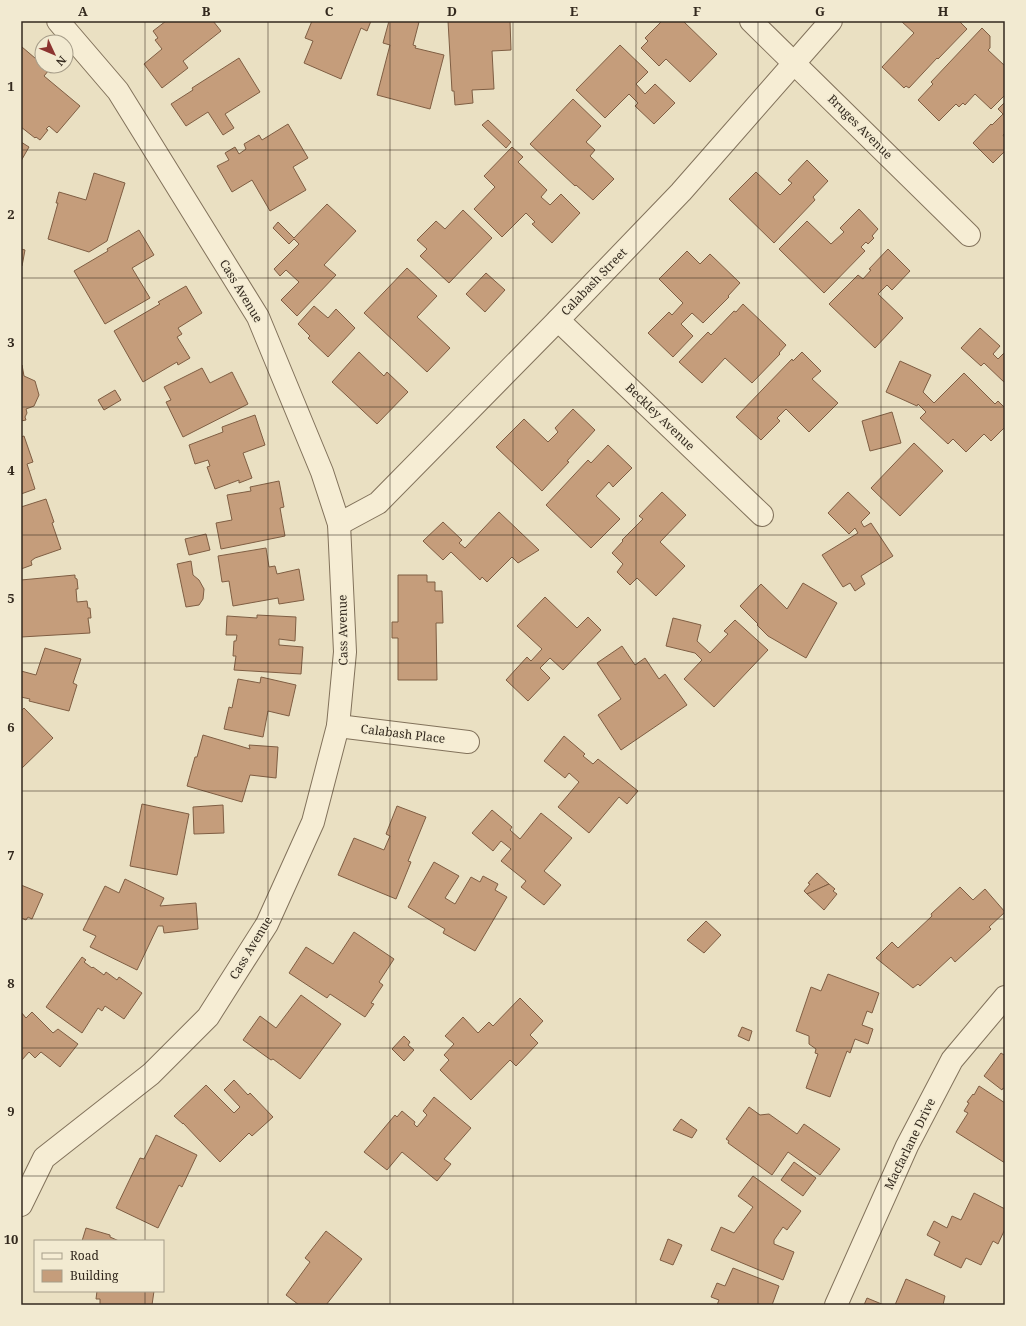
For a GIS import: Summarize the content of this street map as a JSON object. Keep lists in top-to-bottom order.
{
  "streets": {
    "street": [
      "Bruges Avenue",
      "Calabash Street",
      "Cass Avenue",
      "Beckley Avenue",
      "Calabash Place",
      "Macfarlane Drive"
    ]
  },
  "crossings": [
    ["Bruges Avenue", "Calabash Street"],
    ["Calabash Street", "Cass Avenue"],
    ["Calabash Street", "Beckley Avenue"],
    ["Cass Avenue", "Calabash Place"]
  ],
  "legend": ["Road", "Building"],
  "north": "bottom right",
  "grid": {
    "columns": [
      "A",
      "B",
      "C",
      "D",
      "E",
      "F",
      "G",
      "H"
    ],
    "rows": [
      "1",
      "2",
      "3",
      "4",
      "5",
      "6",
      "7",
      "8",
      "9",
      "10"
    ]
  }
}
